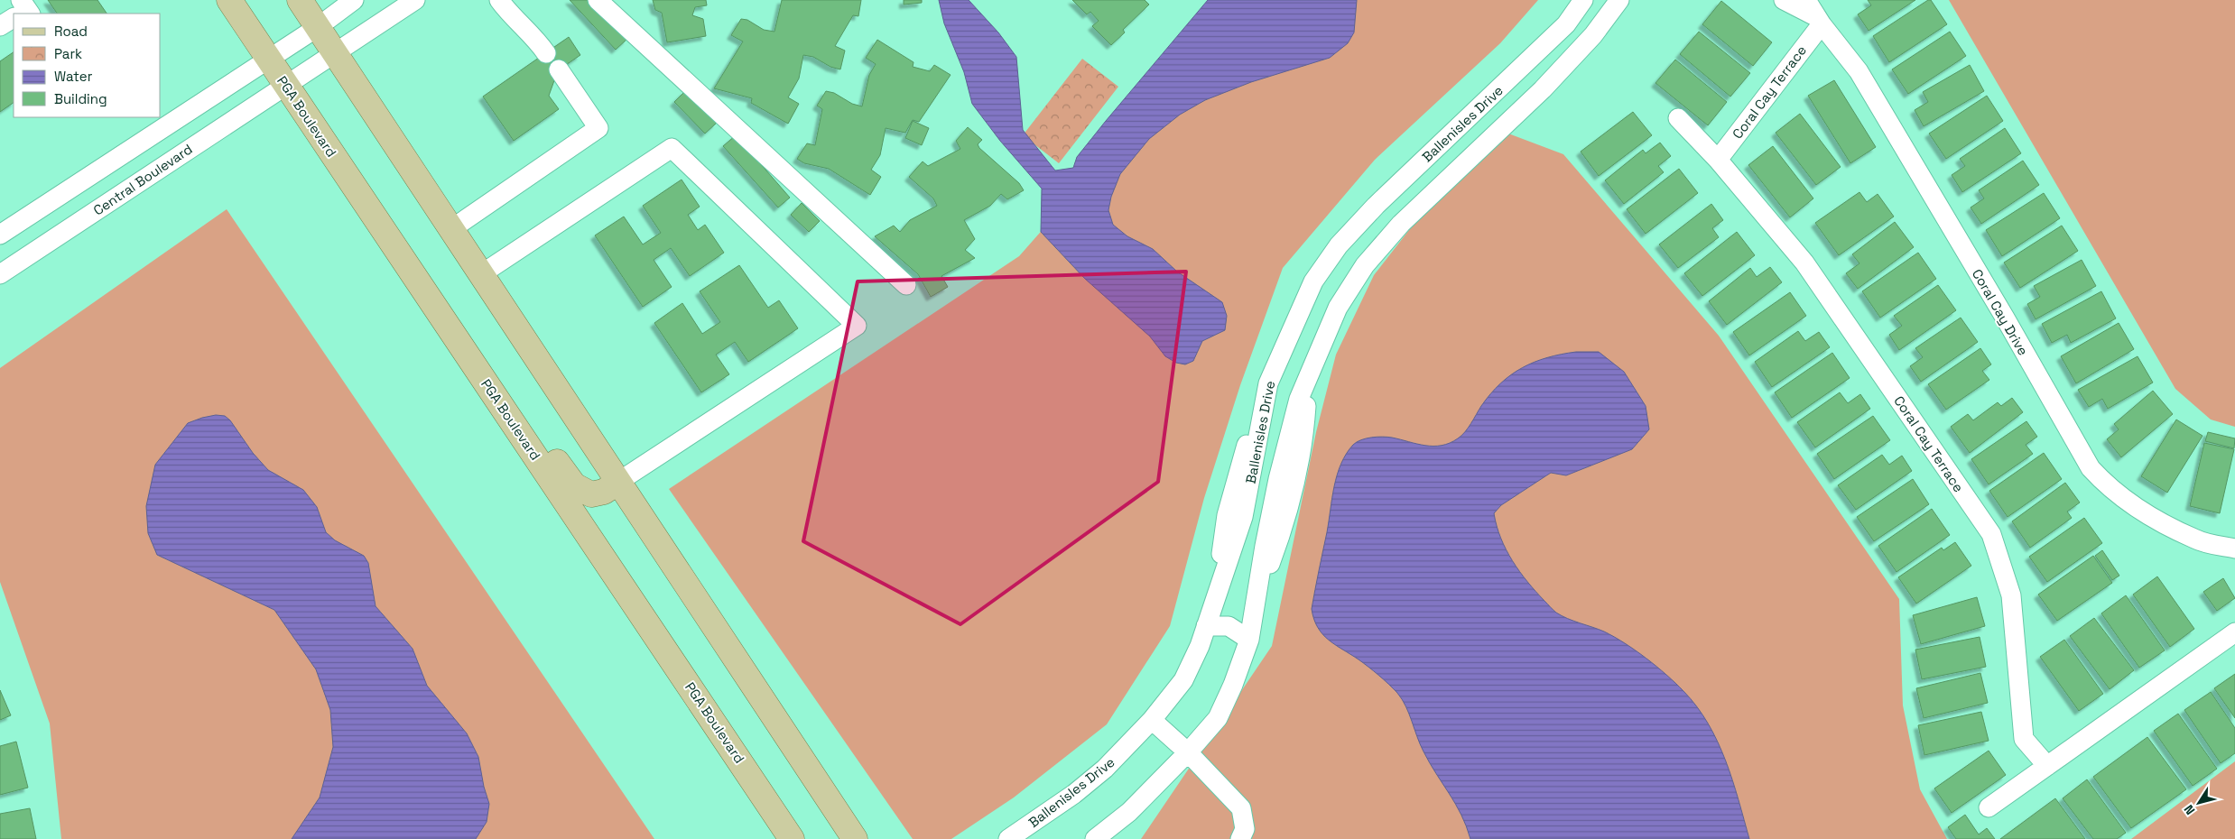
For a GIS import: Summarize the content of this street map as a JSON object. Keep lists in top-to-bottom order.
{
  "streets": {
    "main road": ["PGA Boulevard"],
    "street": [
      "Coral Cay Terrace",
      "Ballenisles Drive",
      "Central Boulevard",
      "Coral Cay Drive"
    ]
  },
  "crossings": [
    ["Coral Cay Terrace", "Coral Cay Drive"],
    ["PGA Boulevard", "Central Boulevard"]
  ],
  "legend": [
    "Road",
    "Park",
    "Water",
    "Building"
  ],
  "north": "bottom left"
}
